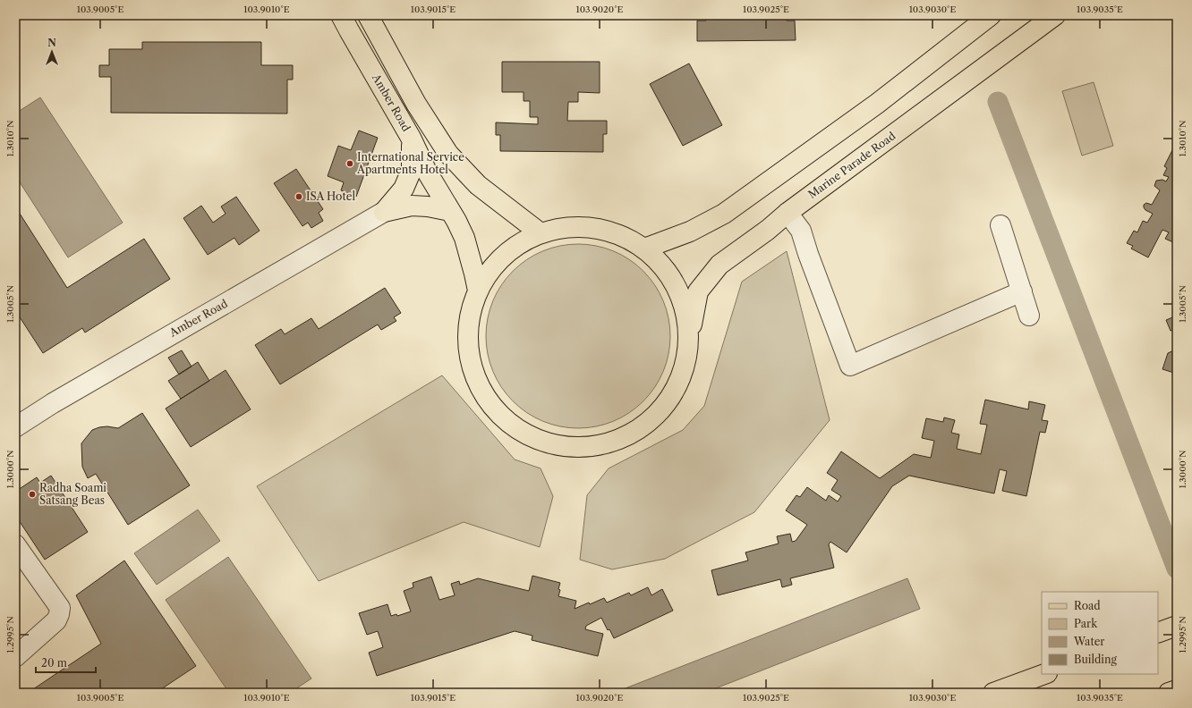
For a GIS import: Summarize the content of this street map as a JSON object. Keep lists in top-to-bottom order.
{
  "streets": {
    "main road": ["Amber Road", "Marine Parade Road"]
  },
  "places": ["International Service Apartments Hotel", "ISA Hotel", "Radha Soami Satsang Beas"],
  "legend": [
    "Road",
    "Park",
    "Water",
    "Building"
  ],
  "scale_bar": "20 m",
  "north": "top",
  "coordinates": [
    "103.9005°E",
    "103.9010°E",
    "103.9015°E",
    "103.9020°E",
    "103.9025°E",
    "103.9030°E",
    "103.9035°E",
    "1.3010°N",
    "1.3005°N",
    "1.3000°N",
    "1.2995°N"
  ]
}
